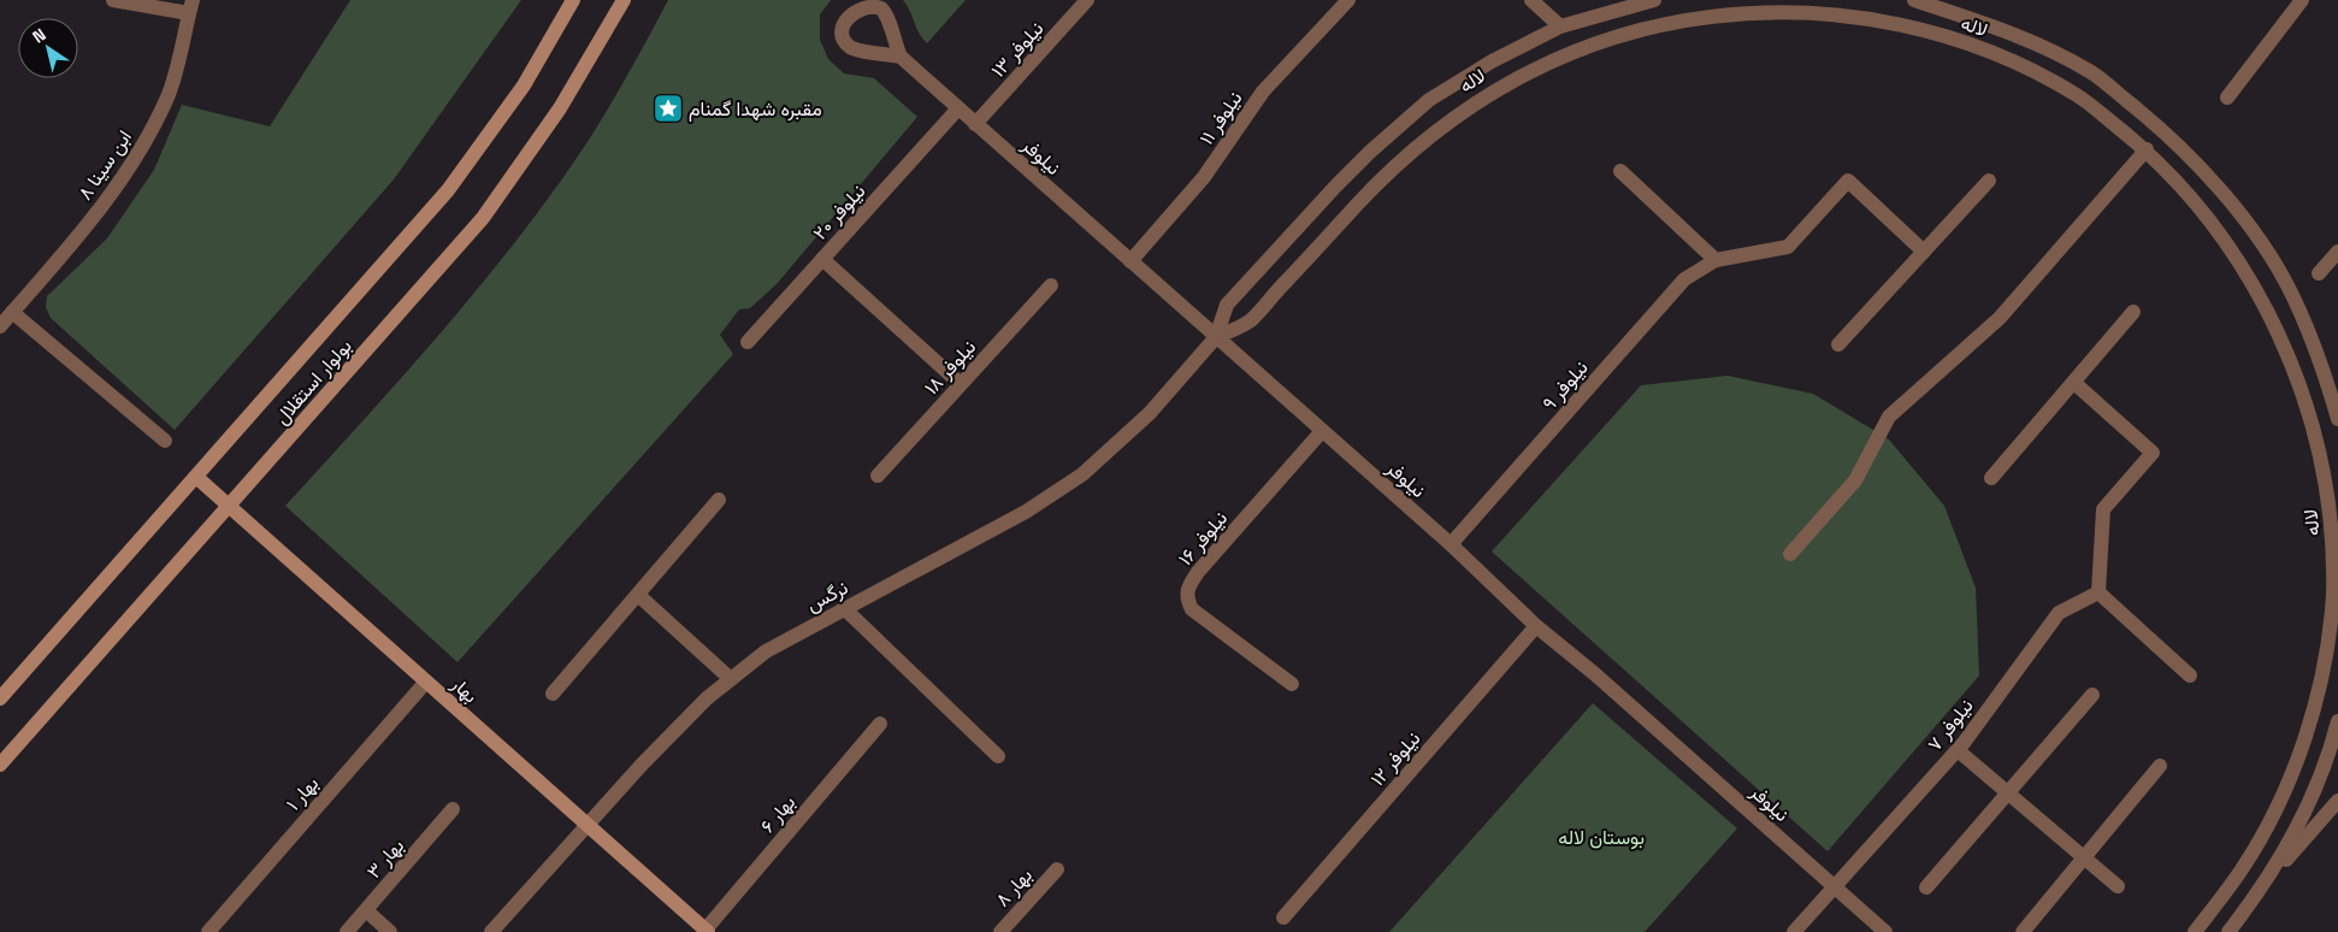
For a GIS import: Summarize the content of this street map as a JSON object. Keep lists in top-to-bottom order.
{
  "streets": {
    "main road": ["بولوار استقلال", "بهار"],
    "street": [
      "لاله",
      "نیلوفر ۱۳",
      "نیلوفر ۱۱",
      "نیلوفر",
      "ابن سینا ۸",
      "نیلوفر ۲۰",
      "نیلوفر ۱۸",
      "نیلوفر ۹",
      "نیلوفر ۱۶",
      "نرگس",
      "نیلوفر ۷",
      "نیلوفر ۱۲",
      "بهار ۱",
      "بهار ۶",
      "بهار ۳",
      "بهار ۸"
    ]
  },
  "crossings": [
    ["لاله", "نیلوفر"],
    ["لاله", "نرگس"],
    ["نیلوفر ۱۳", "نیلوفر"],
    ["نیلوفر ۱۱", "نیلوفر"],
    ["نیلوفر", "نیلوفر ۲۰"],
    ["نیلوفر", "نیلوفر ۹"],
    ["نیلوفر", "نیلوفر ۱۶"],
    ["نیلوفر", "نرگس"],
    ["نیلوفر", "نیلوفر ۷"],
    ["نیلوفر", "نیلوفر ۱۲"],
    ["بولوار استقلال", "بهار"],
    ["نرگس", "بهار"],
    ["بهار", "بهار ۱"],
    ["بهار", "بهار ۶"]
  ],
  "parks": ["بوستان لاله"],
  "places": {
    "place": ["مقبره شهدا گمنام"]
  },
  "north": "top left"
}
